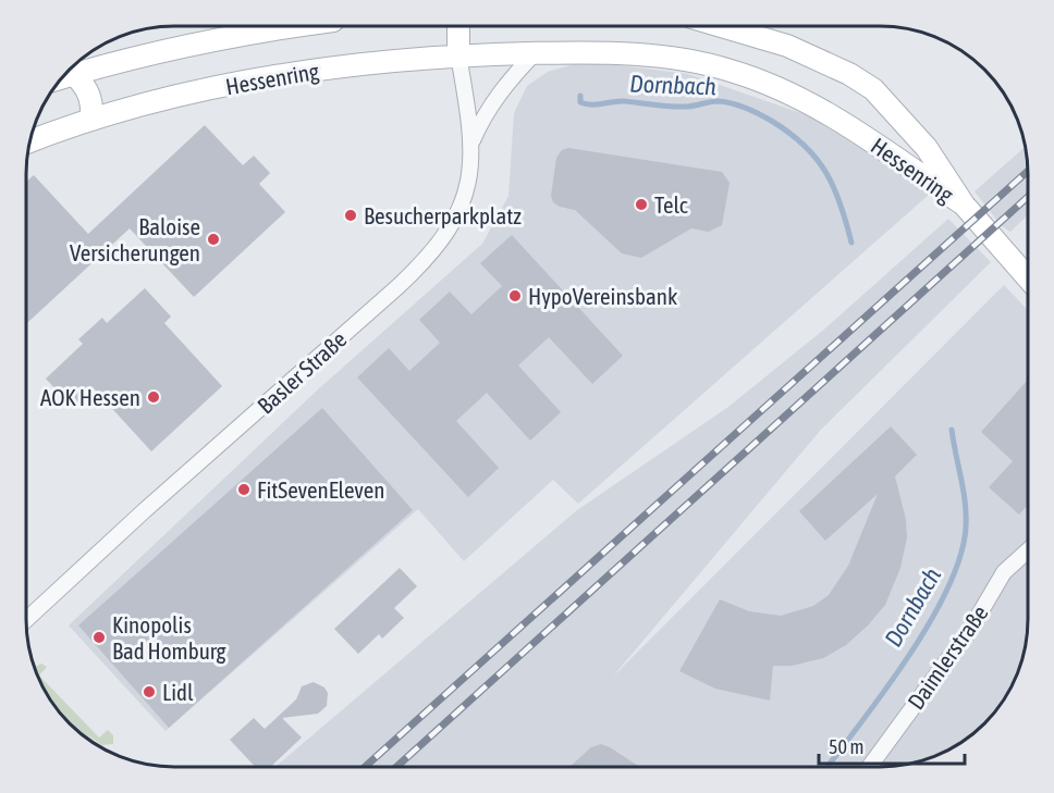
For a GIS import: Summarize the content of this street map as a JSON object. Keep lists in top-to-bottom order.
{
  "streets": {
    "street": ["Hessenring", "Basler Straße", "Daimlerstraße"]
  },
  "crossings": [
    ["Hessenring", "Basler Straße"]
  ],
  "water": ["Dornbach"],
  "places": [
    "Telc",
    "Besucherparkplatz",
    "Baloise Versicherungen",
    "HypoVereinsbank",
    "AOK Hessen",
    "FitSevenEleven",
    "Kinopolis Bad Homburg",
    "Lidl"
  ],
  "scale_bar": "50 m"
}
